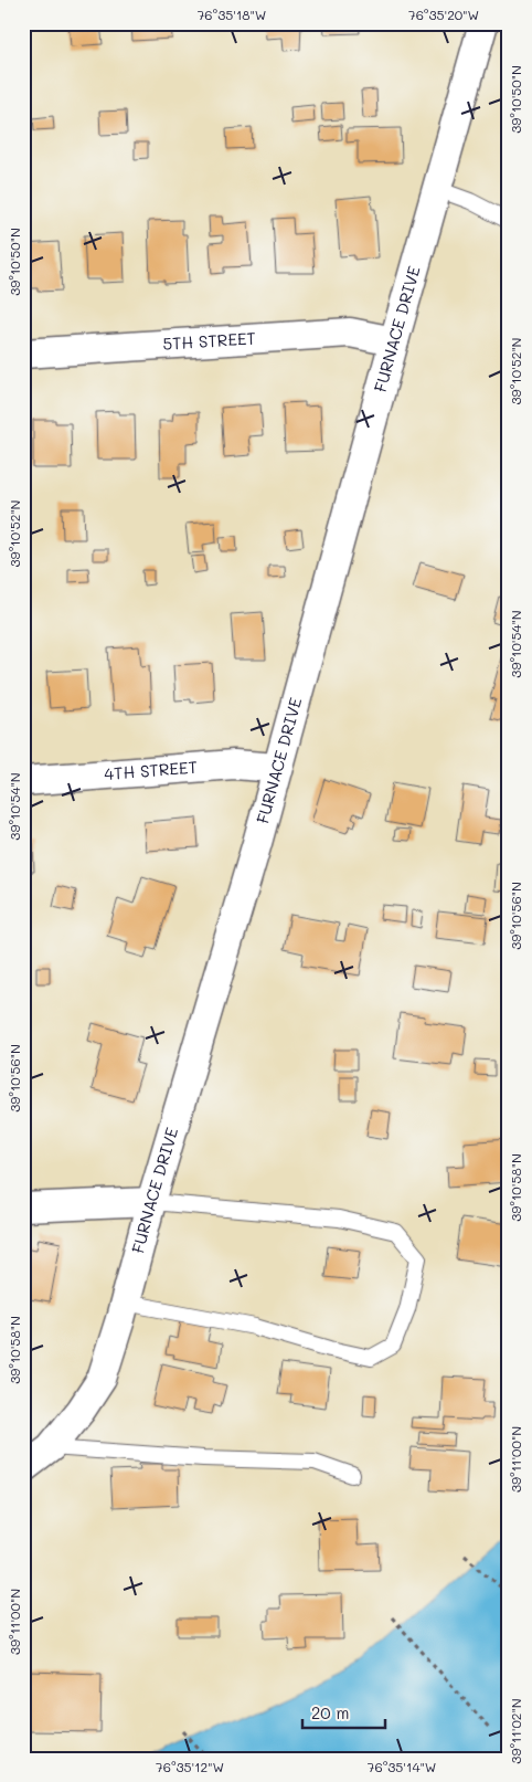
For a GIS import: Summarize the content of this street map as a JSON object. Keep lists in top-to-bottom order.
{
  "streets": {
    "street": ["FURNACE DRIVE", "5TH STREET", "4TH STREET"]
  },
  "crossings": [
    ["FURNACE DRIVE", "5TH STREET"],
    ["FURNACE DRIVE", "4TH STREET"]
  ],
  "scale_bar": "20 m",
  "coordinates": [
    "76°35'18\"W",
    "76°35'20\"W",
    "39°10'50\"N",
    "39°10'52\"N",
    "39°10'54\"N",
    "39°10'56\"N",
    "39°10'58\"N",
    "39°11'00\"N",
    "39°11'02\"N",
    "76°35'12\"W",
    "76°35'14\"W"
  ]
}
